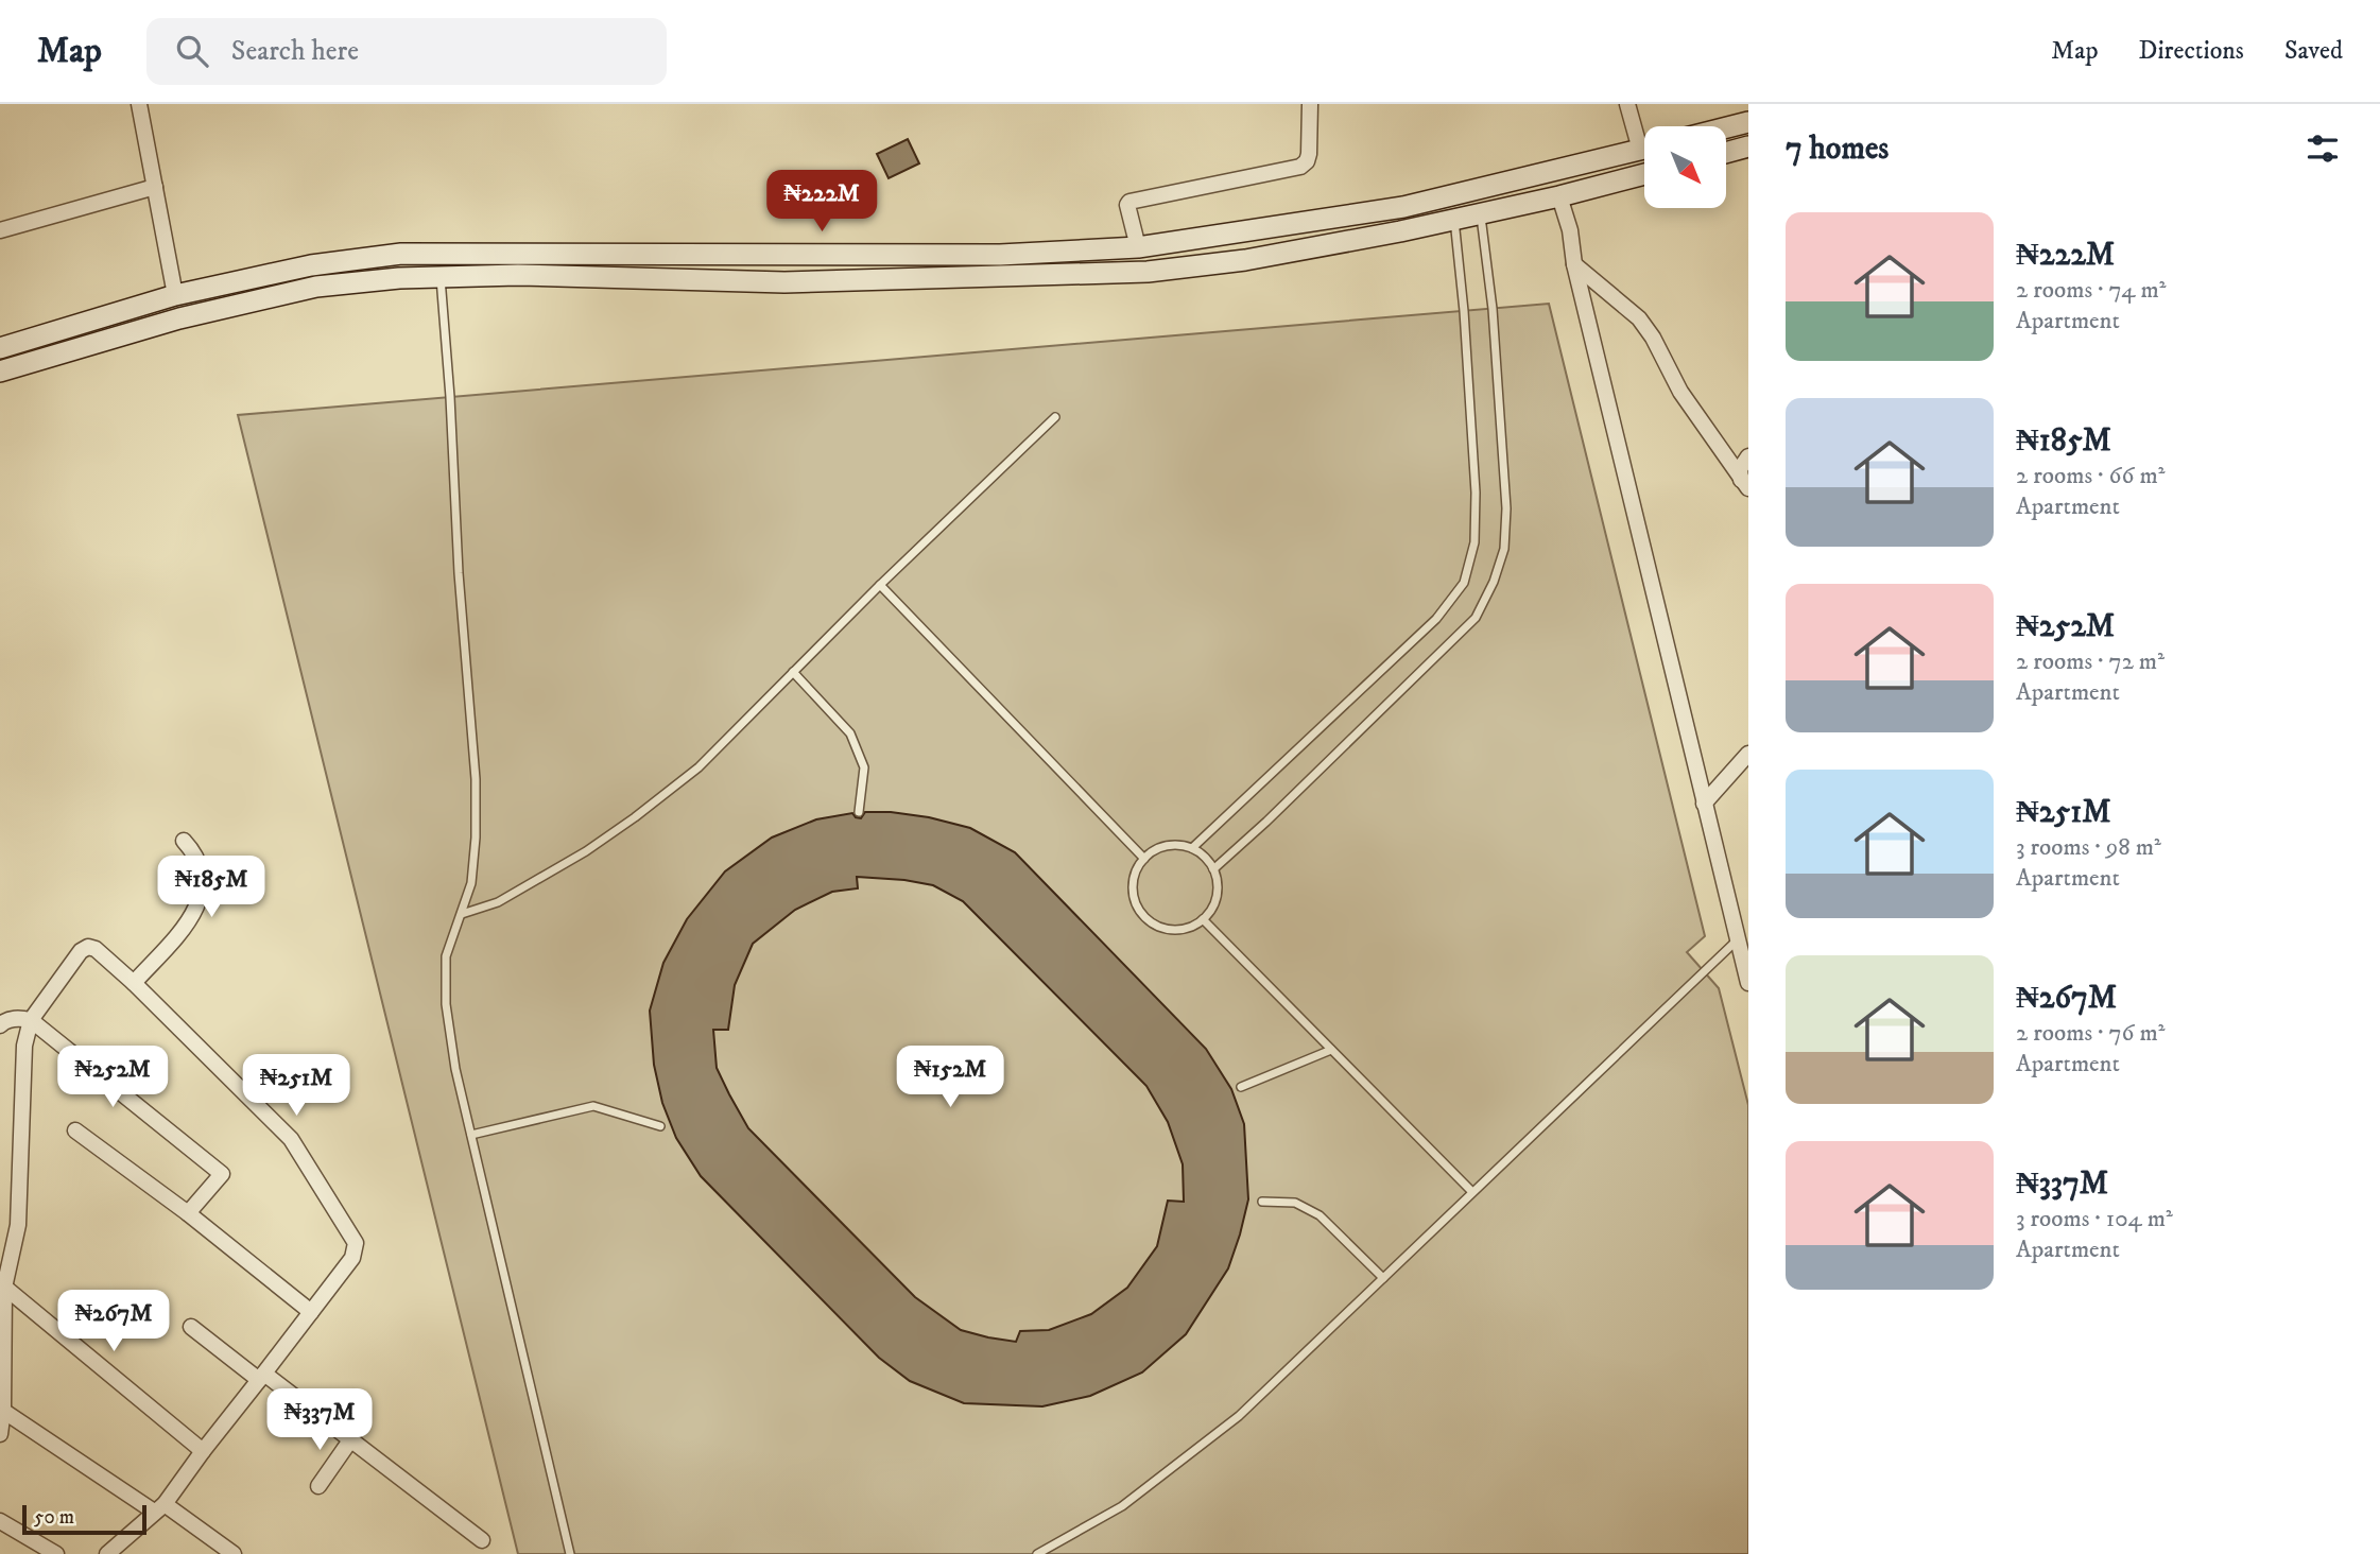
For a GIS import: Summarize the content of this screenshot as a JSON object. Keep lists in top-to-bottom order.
{
  "scale_bar": "50 m",
  "north": "bottom right",
  "page": {
    "header": "Map",
    "search": "Search here",
    "nav": ["Map", "Directions", "Saved"],
    "heading": "7 homes",
    "price": [
      "₦222M",
      "₦185M",
      "₦252M",
      "₦152M",
      "₦251M",
      "₦267M",
      "₦337M"
    ],
    "list": [
      {
        "name": "₦222M",
        "note": "2 rooms · 74 m² · Apartment"
      },
      {
        "name": "₦185M",
        "note": "2 rooms · 66 m² · Apartment"
      },
      {
        "name": "₦252M",
        "note": "2 rooms · 72 m² · Apartment"
      },
      {
        "name": "₦251M",
        "note": "3 rooms · 98 m² · Apartment"
      },
      {
        "name": "₦267M",
        "note": "2 rooms · 76 m² · Apartment"
      },
      {
        "name": "₦337M",
        "note": "3 rooms · 104 m² · Apartment"
      }
    ],
    "scale": "50 m"
  }
}
